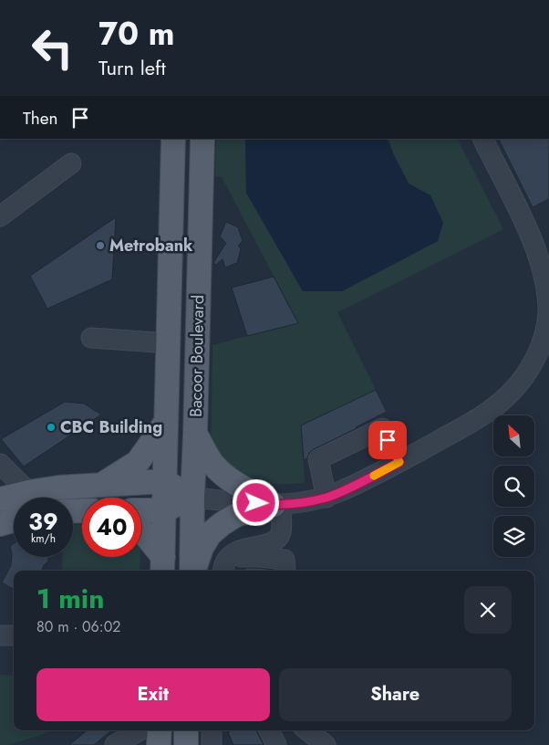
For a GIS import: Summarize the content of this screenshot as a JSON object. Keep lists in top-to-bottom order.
{
  "streets": {
    "main road": ["Bacoor Boulevard"]
  },
  "places": ["Metrobank", "CBC Building"],
  "north": "top left",
  "page": {
    "turn": ["70 m", "Turn left"],
    "then": "Then",
    "speed": "39 km/h",
    "limit": "40",
    "heading": ["1 min", "80 m · 06:02"],
    "buttons": ["Exit", "Share"]
  }
}
